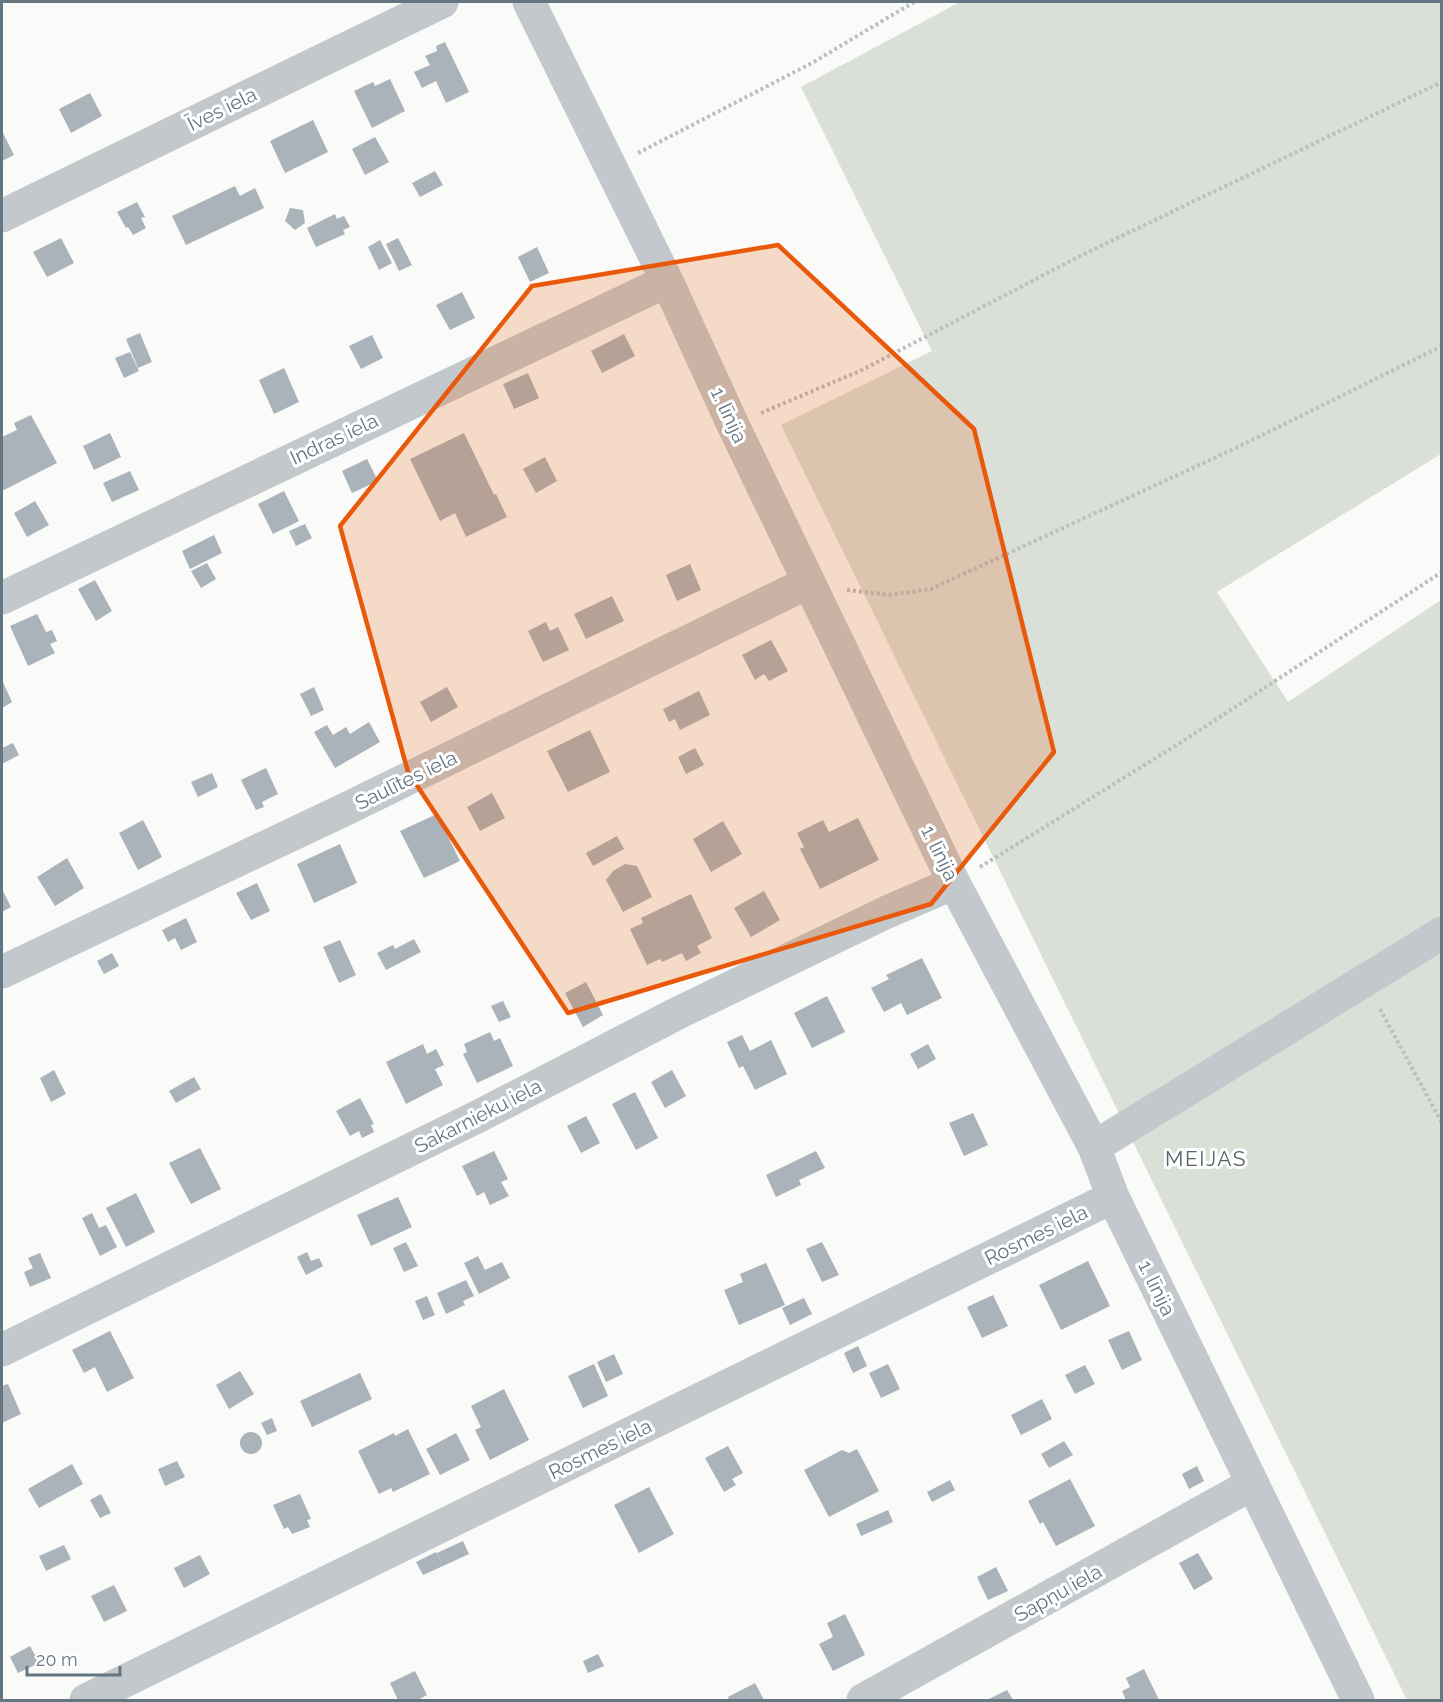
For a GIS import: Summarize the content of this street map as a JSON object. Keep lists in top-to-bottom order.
{
  "streets": {
    "street": [
      "Īves iela",
      "1. līnija",
      "Indras iela",
      "Saulītes iela",
      "Sakarnieku iela",
      "Rosmes iela",
      "Sapņu iela"
    ]
  },
  "crossings": [
    ["1. līnija", "Indras iela"],
    ["1. līnija", "Saulītes iela"],
    ["1. līnija", "Sakarnieku iela"],
    ["1. līnija", "Rosmes iela"],
    ["1. līnija", "Sapņu iela"]
  ],
  "districts": ["MEIJAS"],
  "scale_bar": "20 m"
}
